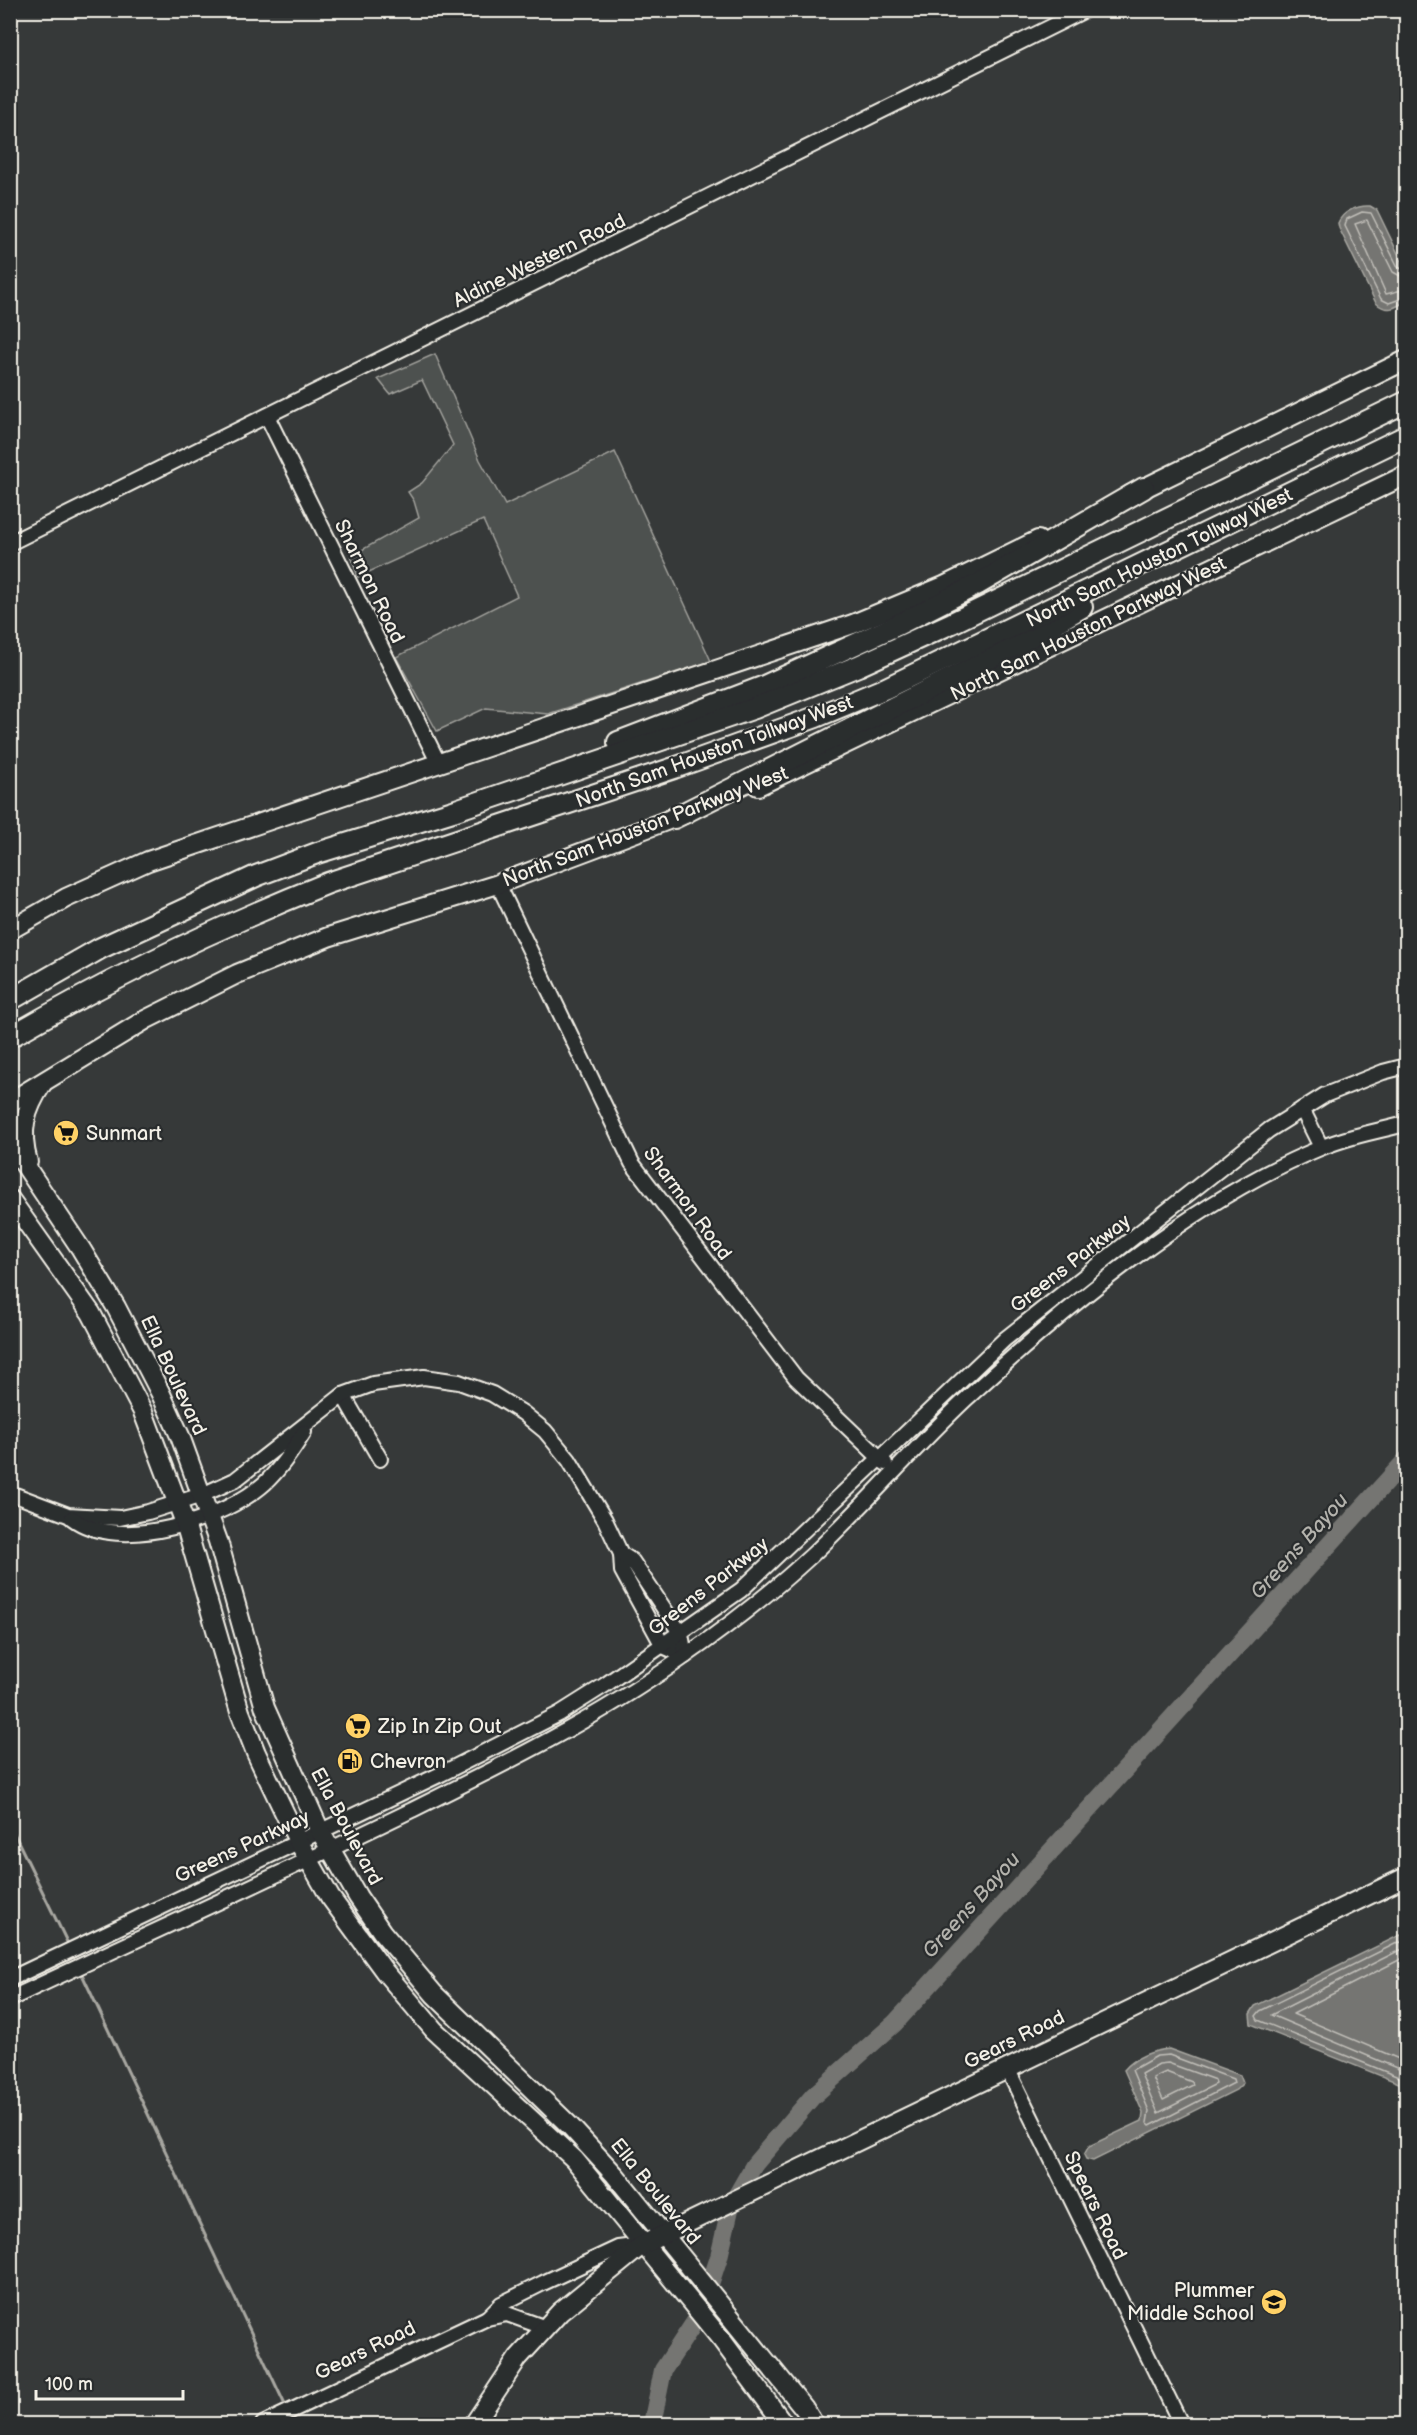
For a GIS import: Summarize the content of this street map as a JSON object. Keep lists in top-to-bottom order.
{
  "streets": {
    "highway": ["North Sam Houston Tollway West"],
    "main road": ["North Sam Houston Parkway West", "Ella Boulevard", "Gears Road"],
    "street": [
      "Aldine Western Road",
      "Sharmon Road",
      "Greens Parkway",
      "Spears Road"
    ]
  },
  "crossings": [
    ["Aldine Western Road", "Sharmon Road"],
    ["Sharmon Road", "North Sam Houston Parkway West"],
    ["Sharmon Road", "Greens Parkway"],
    ["Greens Parkway", "Ella Boulevard"],
    ["Ella Boulevard", "Gears Road"],
    ["Gears Road", "Spears Road"]
  ],
  "water": ["Greens Bayou"],
  "places": {
    "supermarket": ["Sunmart", "Zip In Zip Out"],
    "fuel station": ["Chevron"],
    "school or university": ["Plummer Middle School"]
  },
  "scale_bar": "100 m"
}
